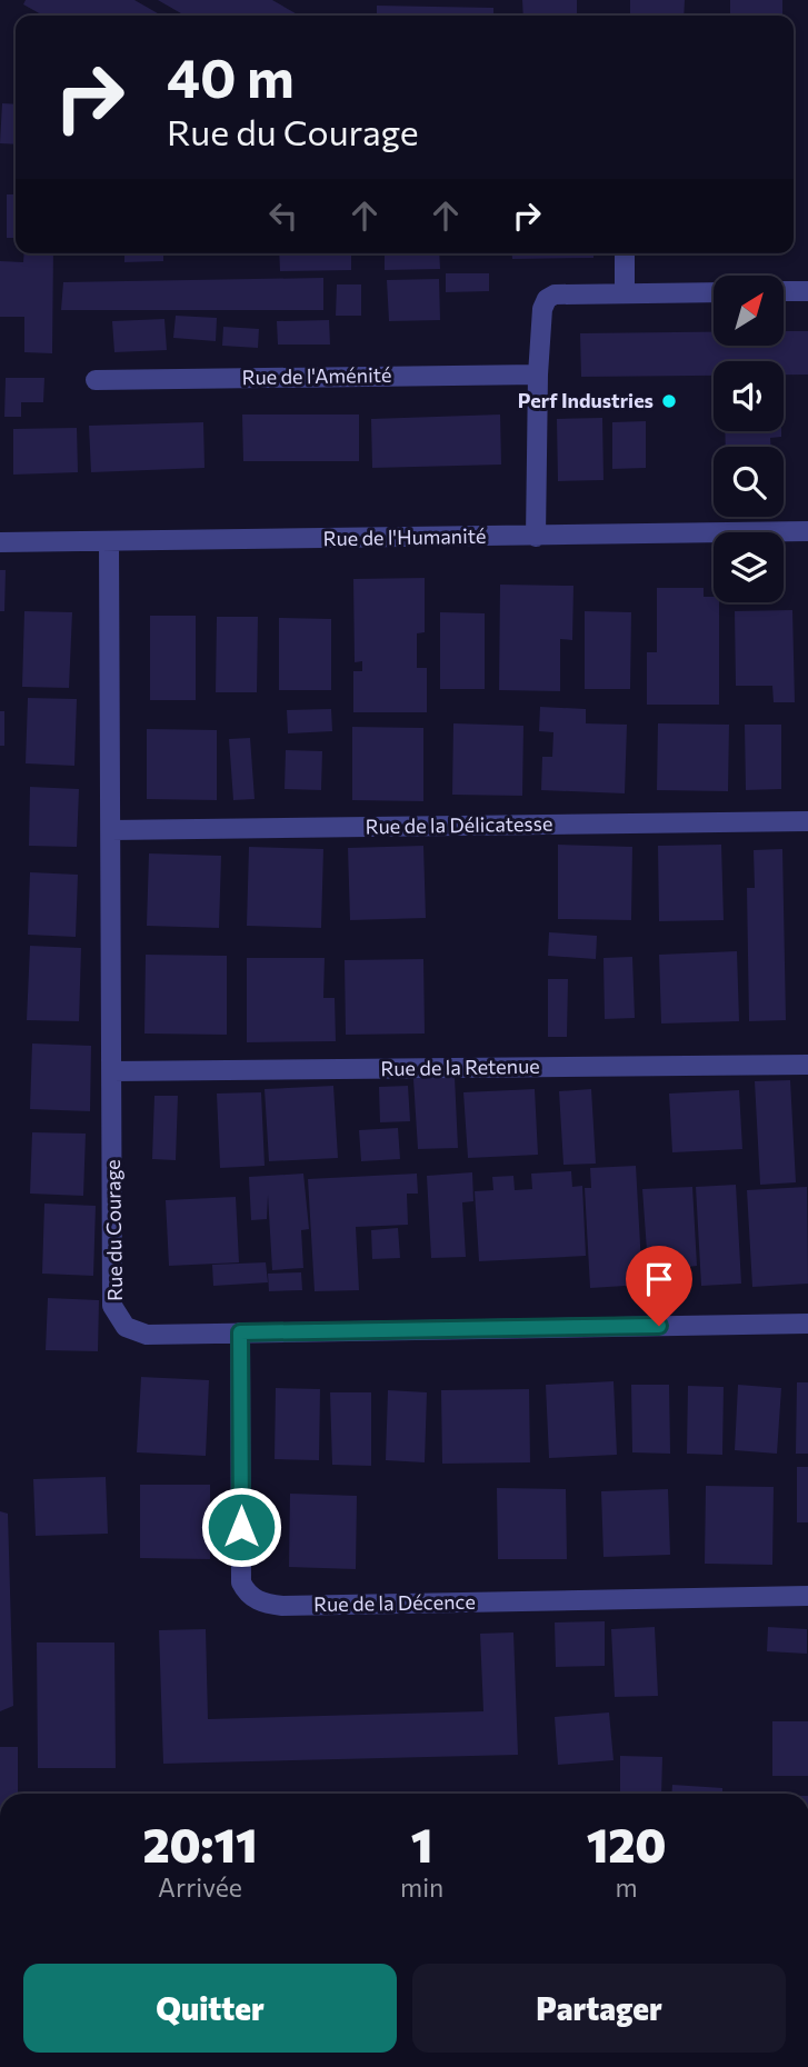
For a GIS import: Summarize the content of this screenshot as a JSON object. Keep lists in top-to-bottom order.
{
  "streets": {
    "street": [
      "Rue de l'Aménité",
      "Rue de l'Humanité",
      "Rue de la Délicatesse",
      "Rue de la Retenue",
      "Rue du Courage",
      "Rue de la Décence"
    ]
  },
  "crossings": [
    ["Rue de l'Humanité", "Rue du Courage"],
    ["Rue de la Délicatesse", "Rue du Courage"],
    ["Rue de la Retenue", "Rue du Courage"],
    ["Rue du Courage", "Rue de la Décence"]
  ],
  "places": ["Perf Industries"],
  "north": "top right",
  "page": {
    "turn": ["40 m", "Rue du Courage"],
    "eta": [
      "20:11",
      "Arrivée",
      "1",
      "min",
      "120",
      "m"
    ],
    "buttons": ["Quitter", "Partager"]
  }
}
